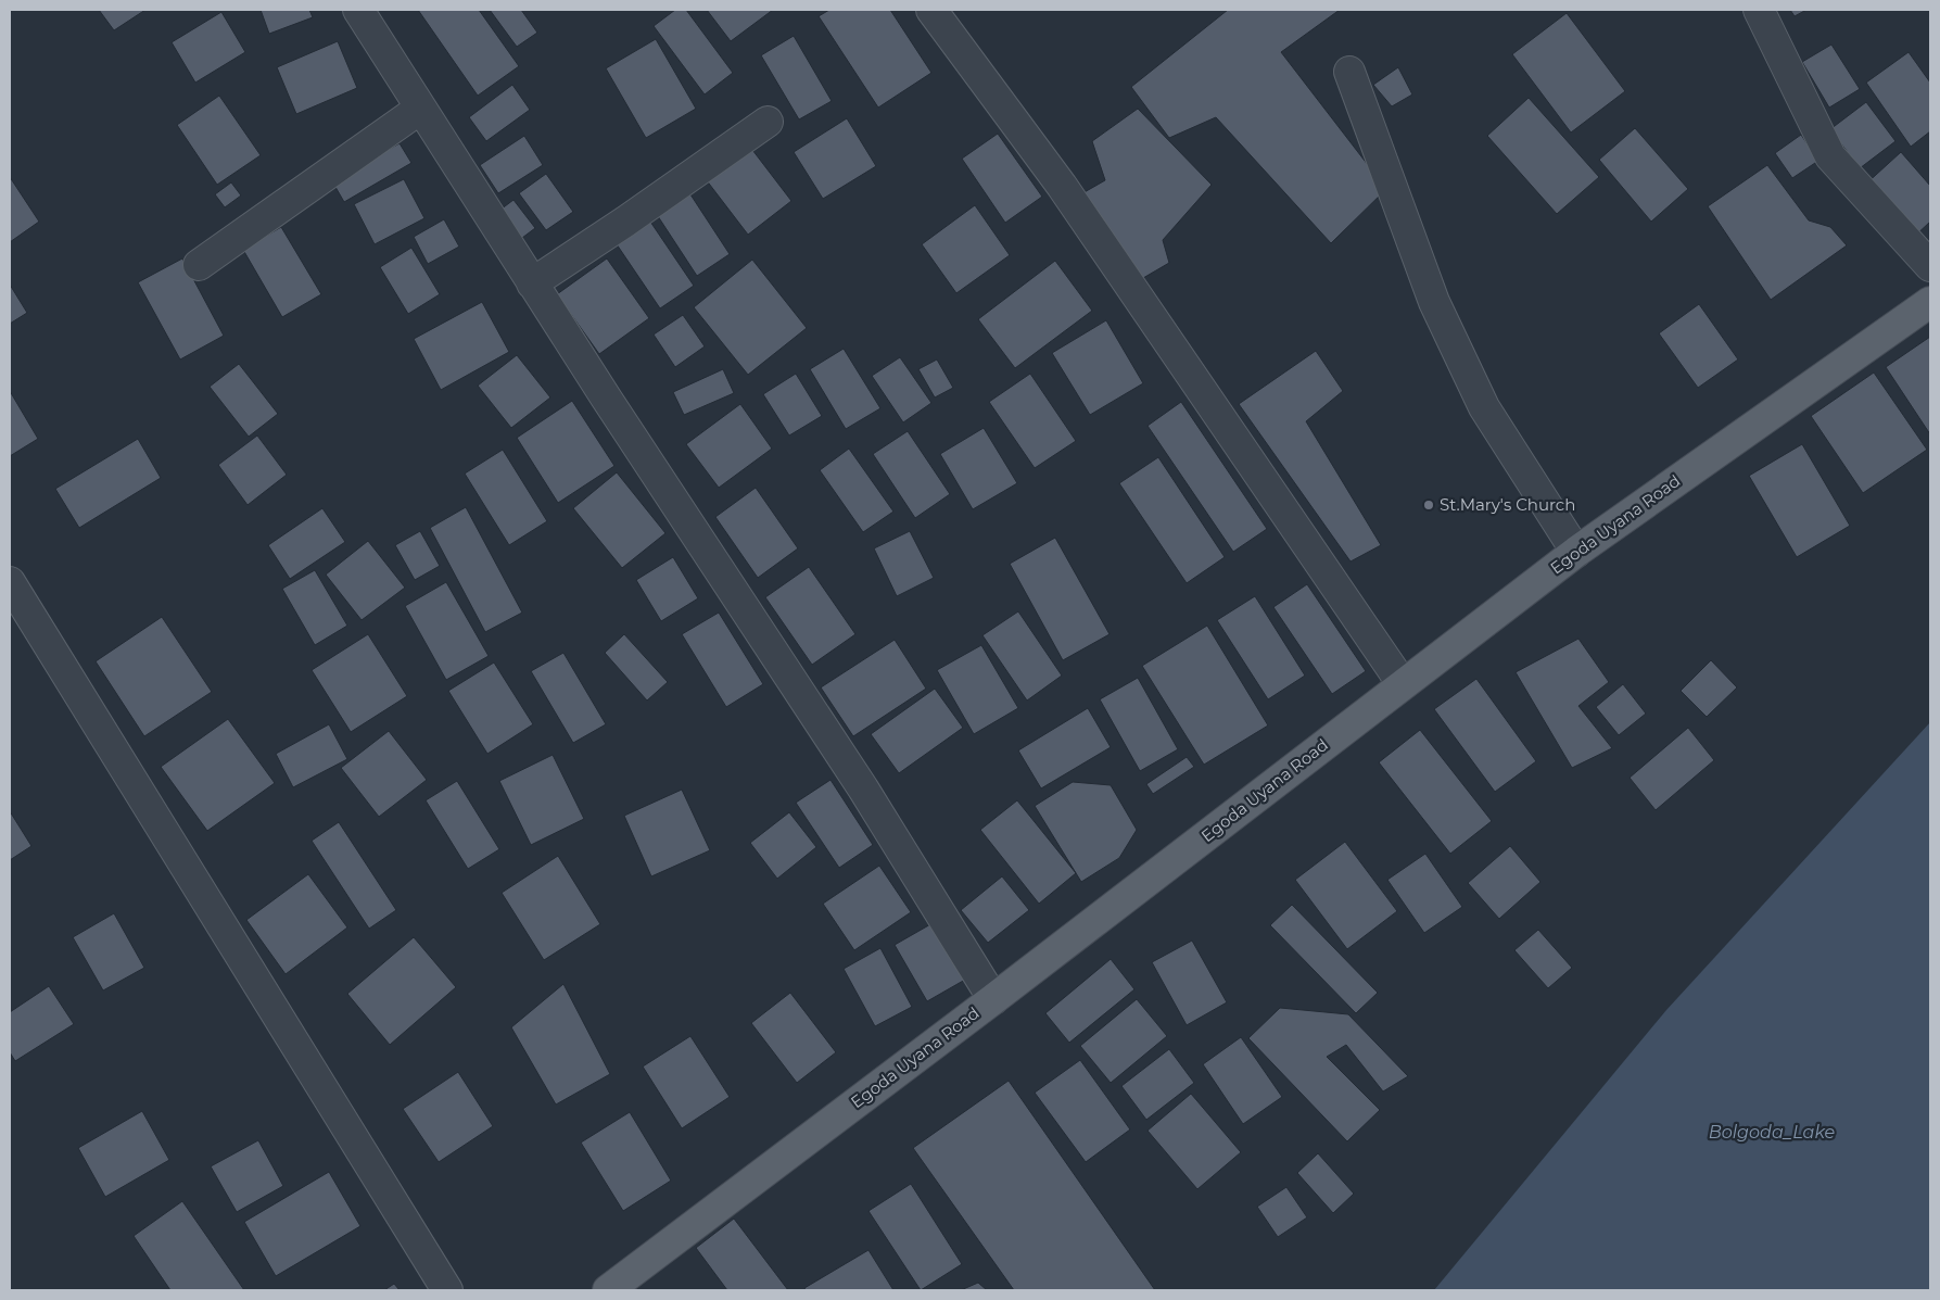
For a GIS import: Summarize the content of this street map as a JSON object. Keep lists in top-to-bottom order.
{
  "streets": {
    "main road": ["Egoda Uyana Road"]
  },
  "water": ["Bolgoda_Lake"],
  "places": ["St.Mary's Church"]
}
